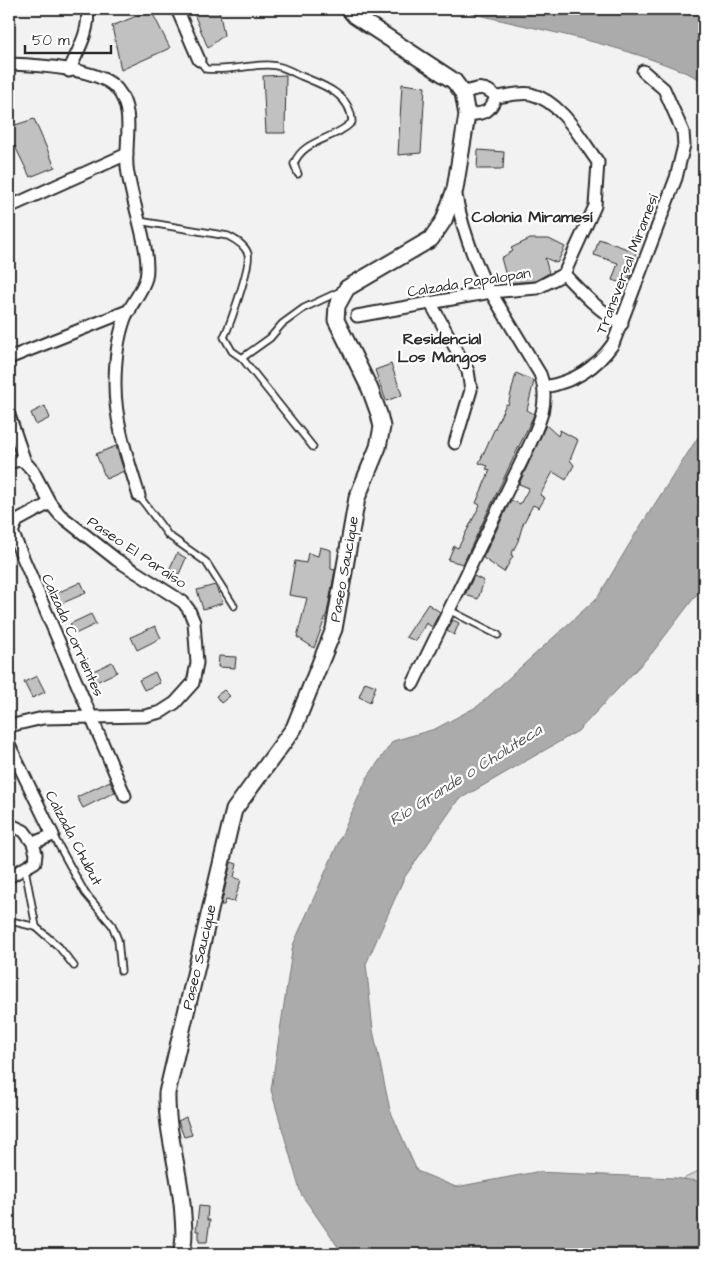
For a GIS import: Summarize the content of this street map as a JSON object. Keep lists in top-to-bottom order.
{
  "streets": {
    "street": [
      "Transversal Miramesí",
      "Calzada Papalopan",
      "Paseo El Paraíso",
      "Paseo Saucique",
      "Calzada Corrientes",
      "Calzada Chubut"
    ]
  },
  "crossings": [
    ["Paseo El Paraíso", "Calzada Corrientes"]
  ],
  "districts": ["Colonia Miramesí", "Residencial Los Mangos"],
  "water": ["Río Grande o Choluteca"],
  "scale_bar": "50 m"
}
